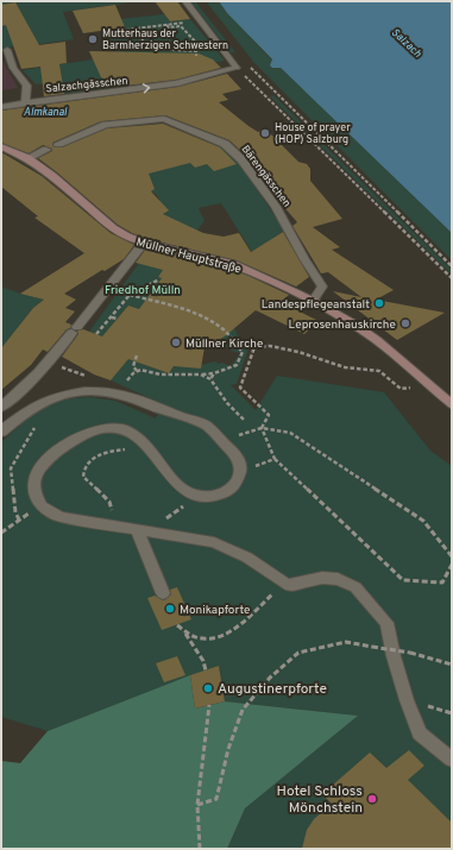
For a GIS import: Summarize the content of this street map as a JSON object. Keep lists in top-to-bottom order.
{
  "streets": {
    "street": ["Salzachgässchen", "Bärengässchen", "Müllner Hauptstraße"]
  },
  "crossings": [
    ["Bärengässchen", "Müllner Hauptstraße"]
  ],
  "one_way": ["Salzachgässchen"],
  "water": ["Salzach", "Almkanal"],
  "parks": ["Friedhof Mülln"],
  "places": [
    "Mutterhaus der Barmherzigen Schwestern",
    "House of prayer (HOP) Salzburg",
    "Landespflegeanstalt",
    "Leprosenhauskirche",
    "Müllner Kirche",
    "Monikapforte",
    "Augustinerpforte",
    "Hotel Schloss Mönchstein"
  ]
}
